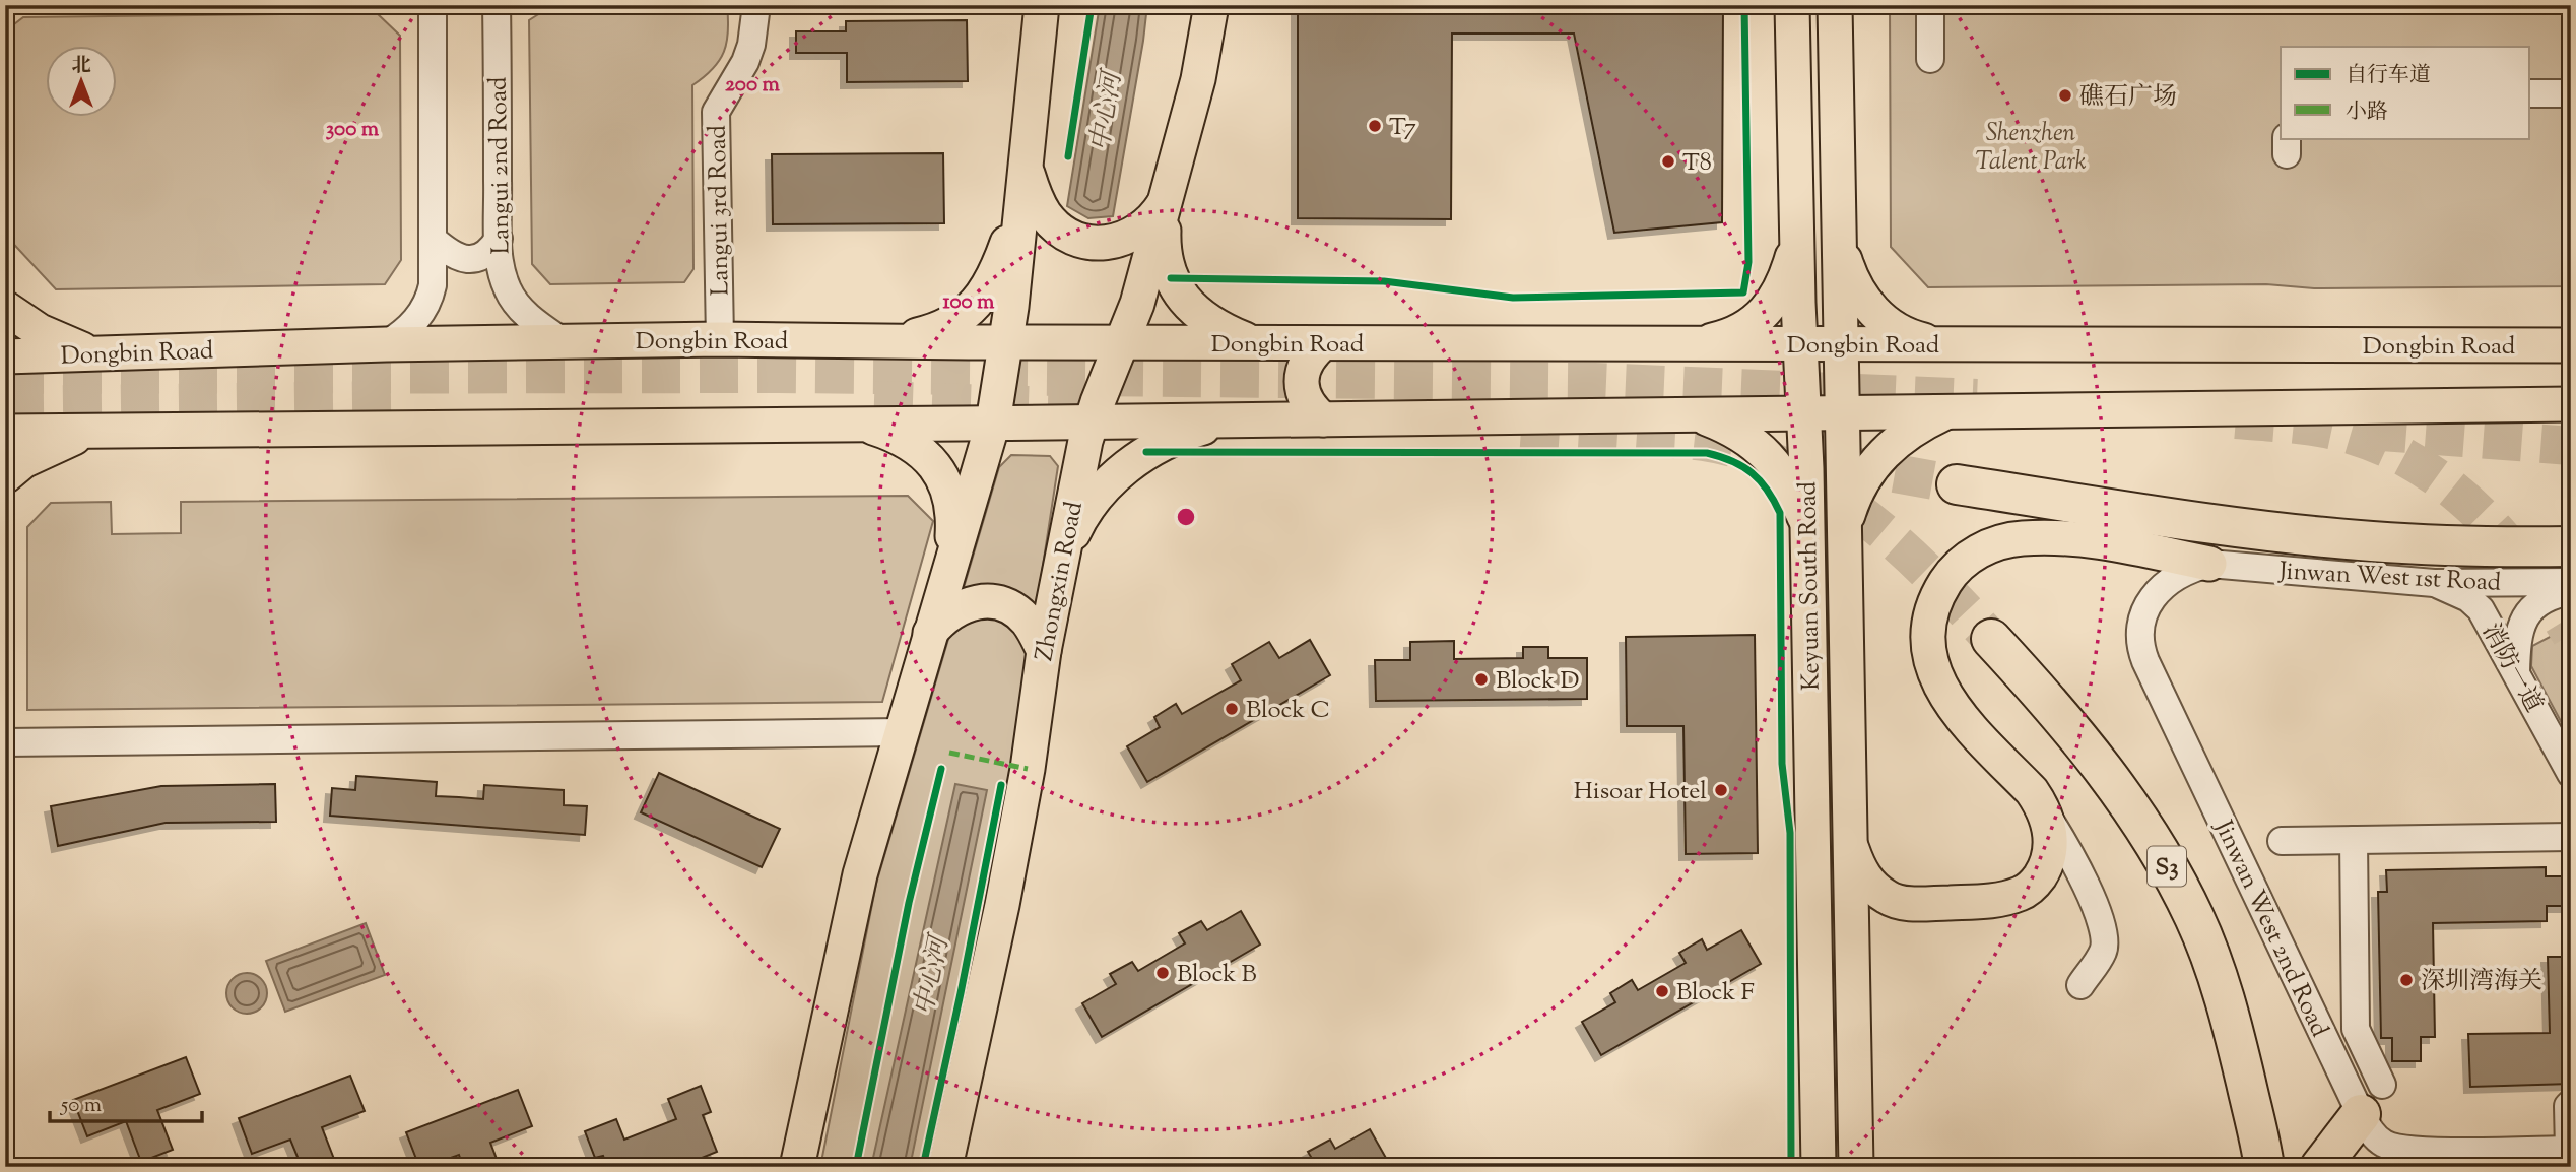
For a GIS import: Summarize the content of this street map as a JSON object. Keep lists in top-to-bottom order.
{
  "streets": {
    "highway": ["S3"],
    "main road": ["Dongbin Road", "Zhongxin Road", "Keyuan South Road"],
    "street": [
      "Langui 2nd Road",
      "Langui 3rd Road",
      "Jinwan West 1st Road",
      "消防一道",
      "Jinwan West 2nd Road"
    ]
  },
  "crossings": [
    ["Langui 2nd Road", "Dongbin Road"],
    ["Langui 3rd Road", "Dongbin Road"],
    ["Dongbin Road", "Zhongxin Road"],
    ["Dongbin Road", "Keyuan South Road"],
    ["Jinwan West 1st Road", "消防一道"],
    ["Jinwan West 1st Road", "Jinwan West 2nd Road"]
  ],
  "water": ["中心河"],
  "parks": ["Shenzhen Talent Park"],
  "places": [
    "礁石广场",
    "T7",
    "T8",
    "Block D",
    "Block C",
    "Hisoar Hotel",
    "Block B",
    "深圳湾海关",
    "Block F"
  ],
  "legend": ["自行车道", "小路"],
  "scale_bar": "50 m",
  "north": "top",
  "rings": ["200 m", "300 m", "100 m"]
}
